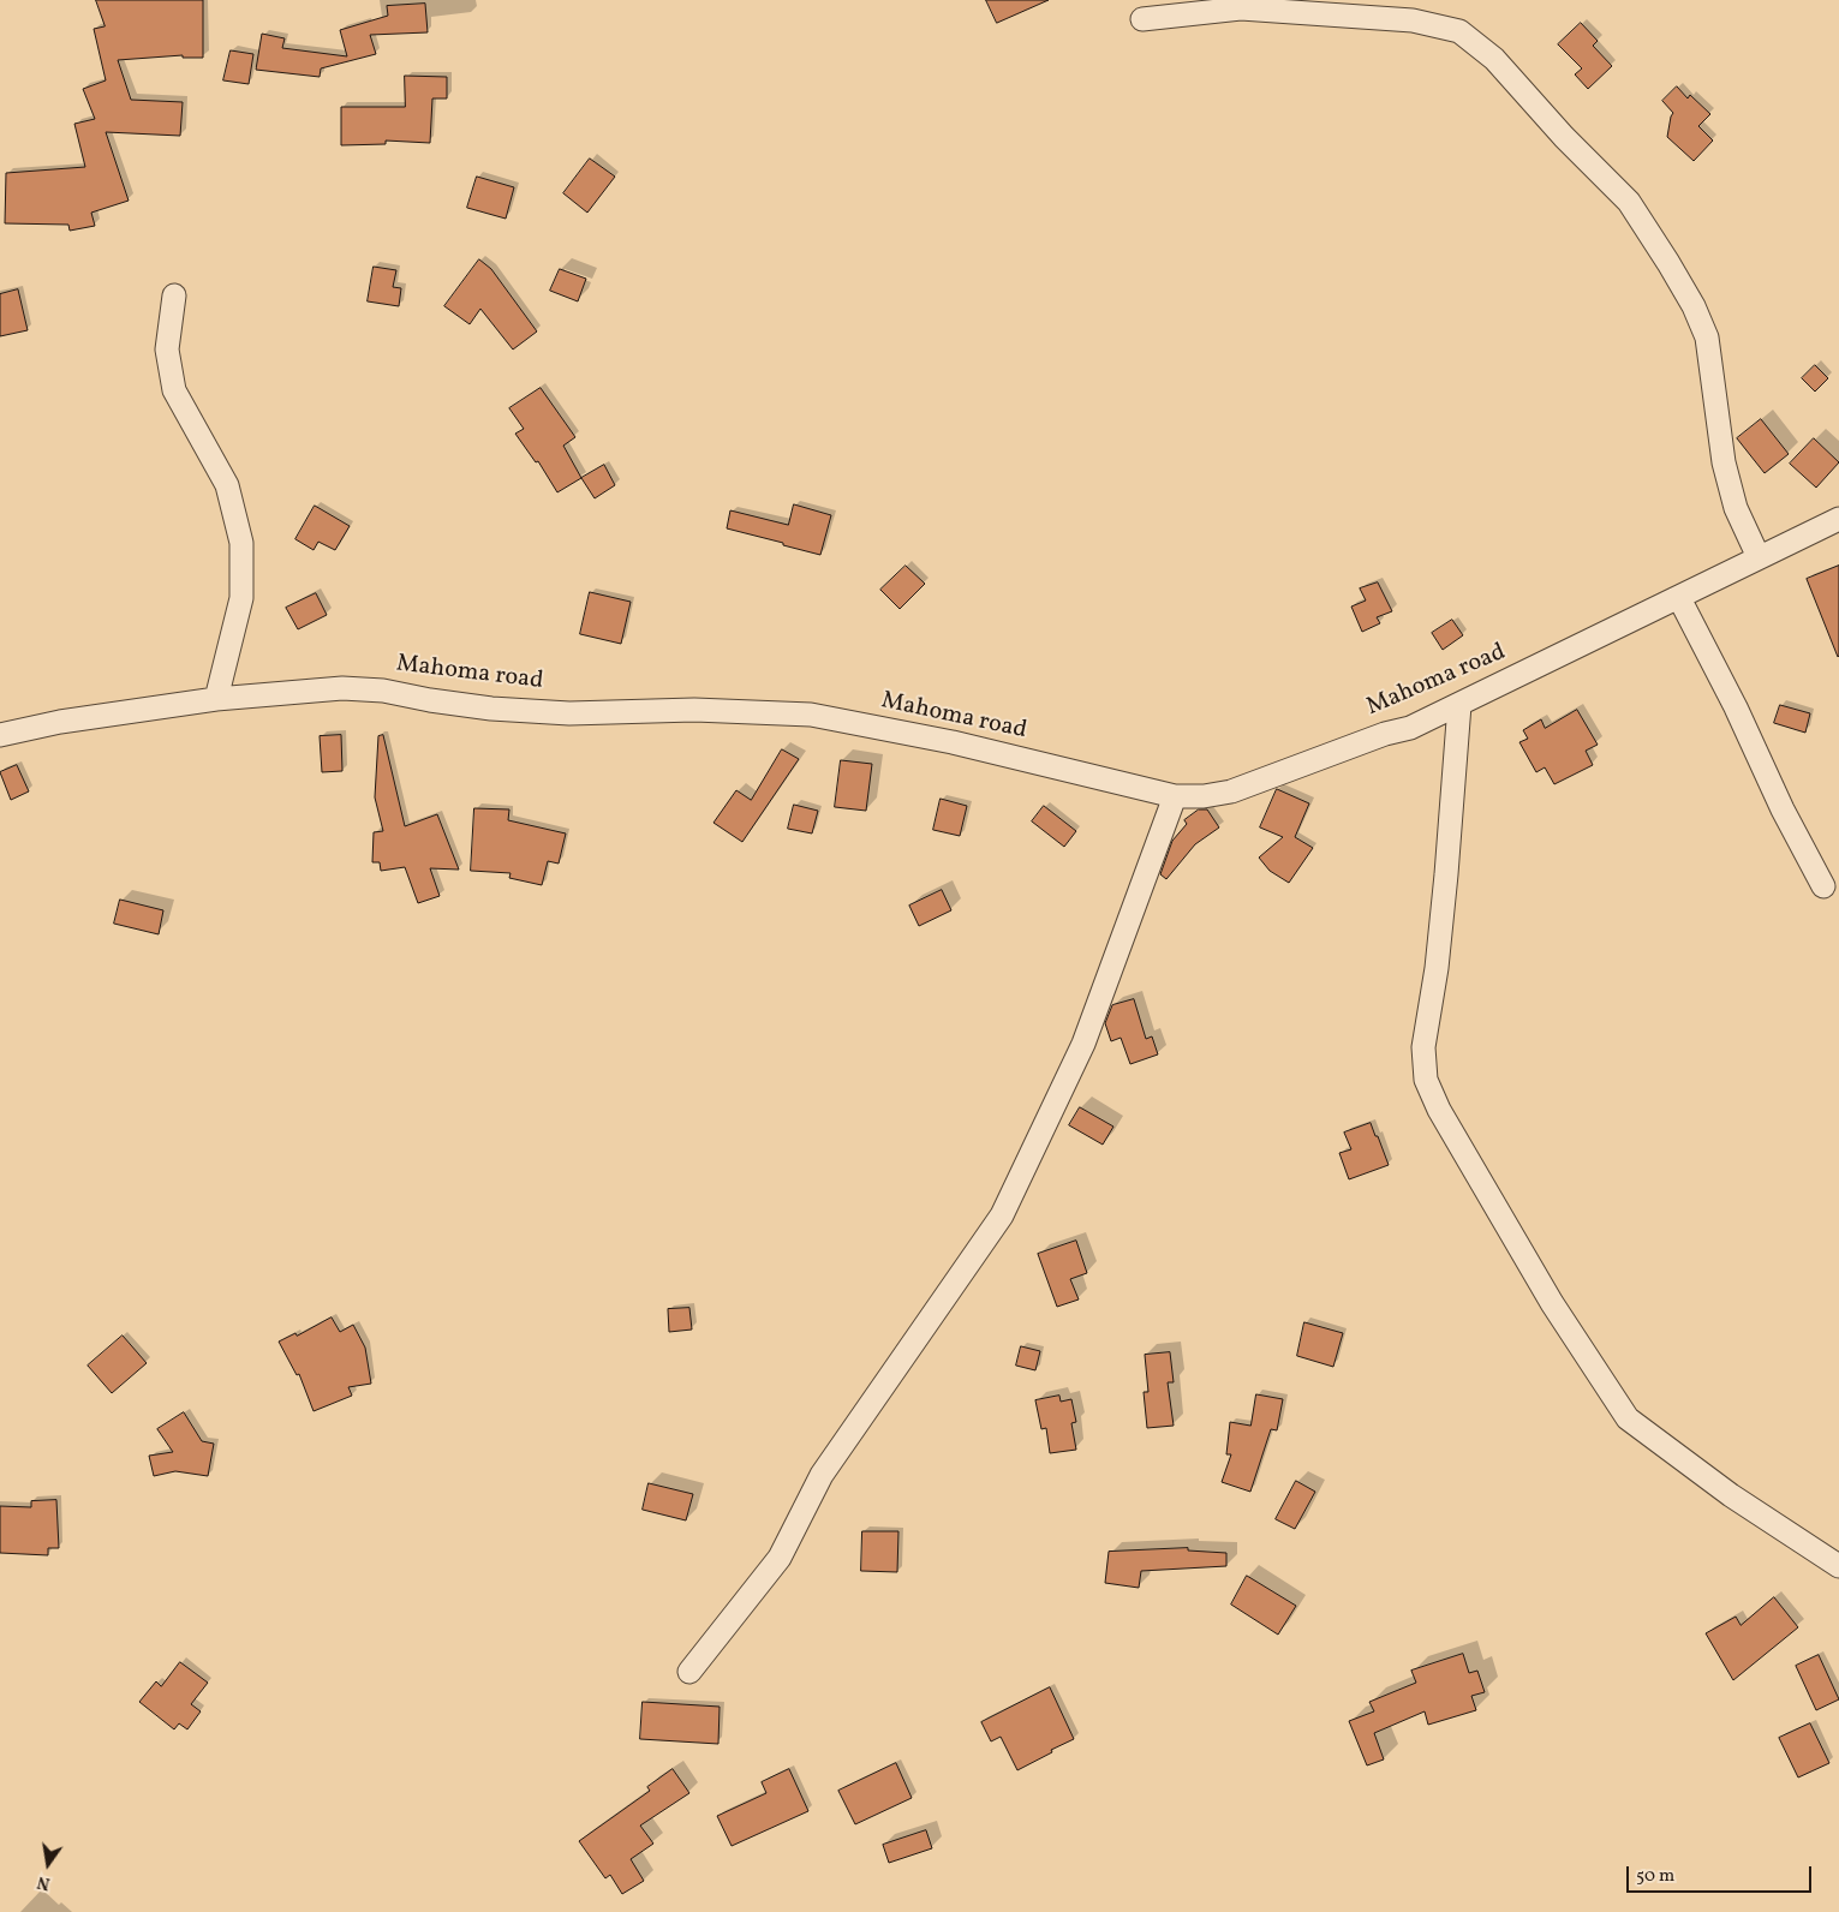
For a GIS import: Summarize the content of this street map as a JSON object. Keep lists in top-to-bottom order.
{
  "streets": {
    "street": ["Mahoma road"]
  },
  "scale_bar": "50 m",
  "north": "bottom"
}
